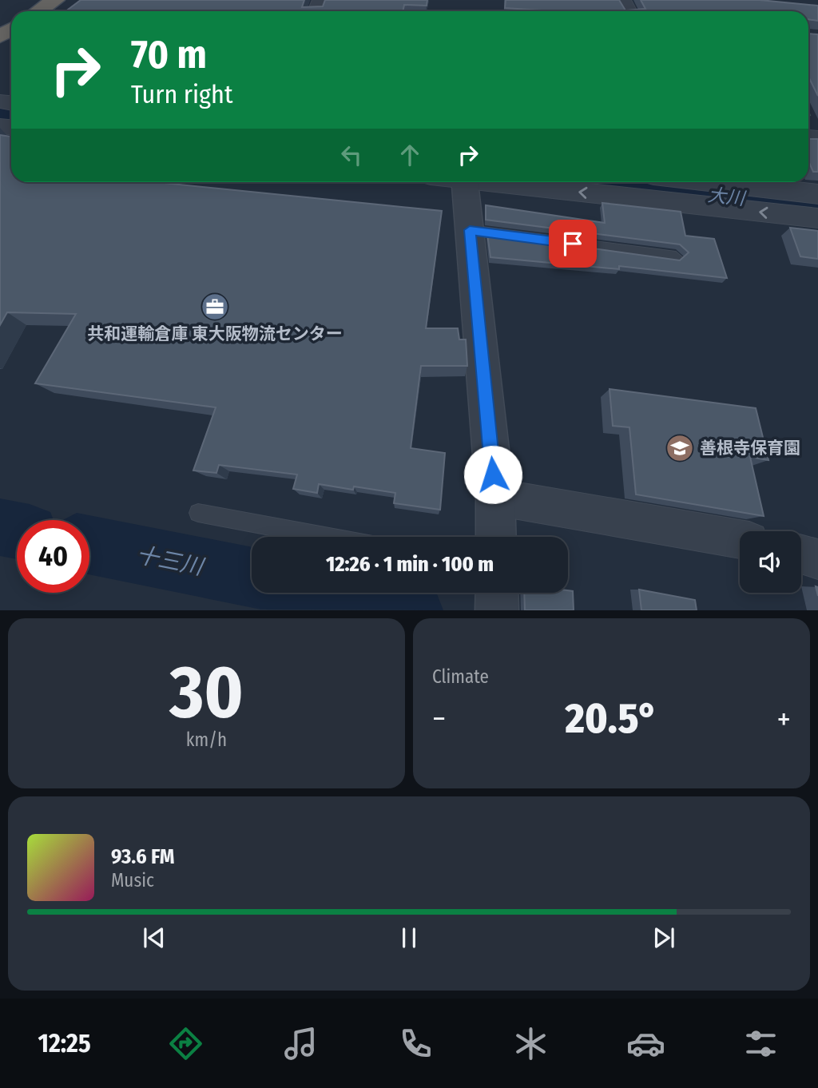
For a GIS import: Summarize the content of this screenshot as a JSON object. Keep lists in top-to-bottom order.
{
  "water": ["大川", "十三川"],
  "places": {
    "office": ["共和運輸倉庫 東大阪物流センター"],
    "school or university": ["善根寺保育園"]
  },
  "page": {
    "turn": ["70 m", "Turn right"],
    "limit": "40",
    "trip": "12:26 · 1 min · 100 m",
    "tile": [
      ["30", "km/h"],
      "Climate"
    ],
    "heat": ["−", "20.5°", "+"],
    "song": ["93.6 FM", "Music"],
    "tabs": "12:25"
  }
}
